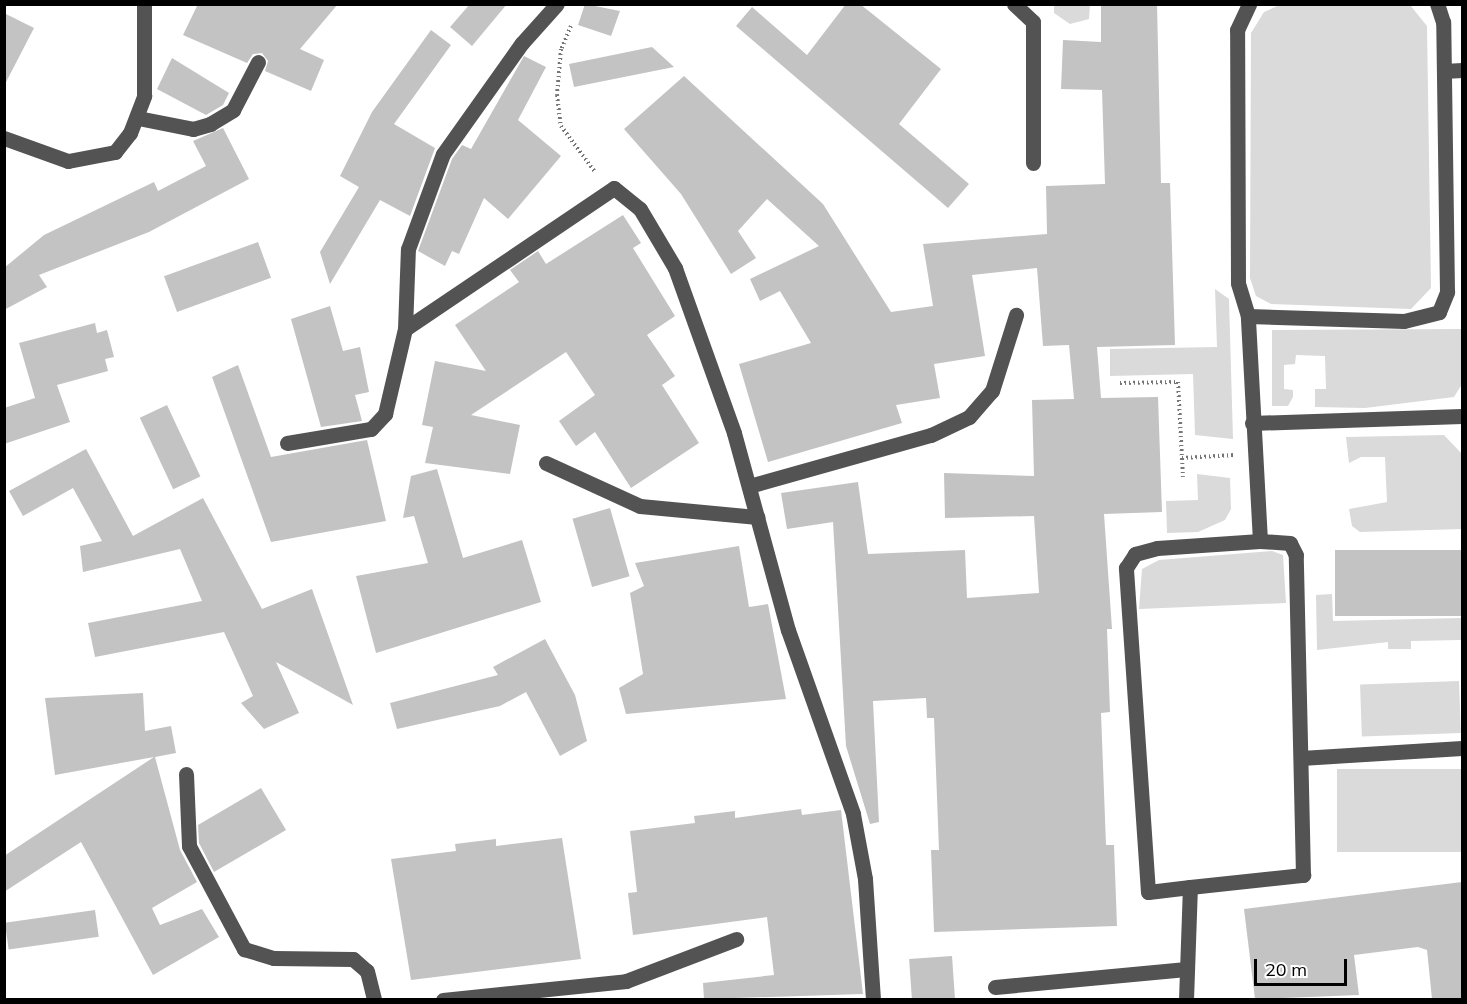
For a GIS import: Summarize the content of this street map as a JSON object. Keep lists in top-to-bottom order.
{
  "scale_bar": "20 m"
}
